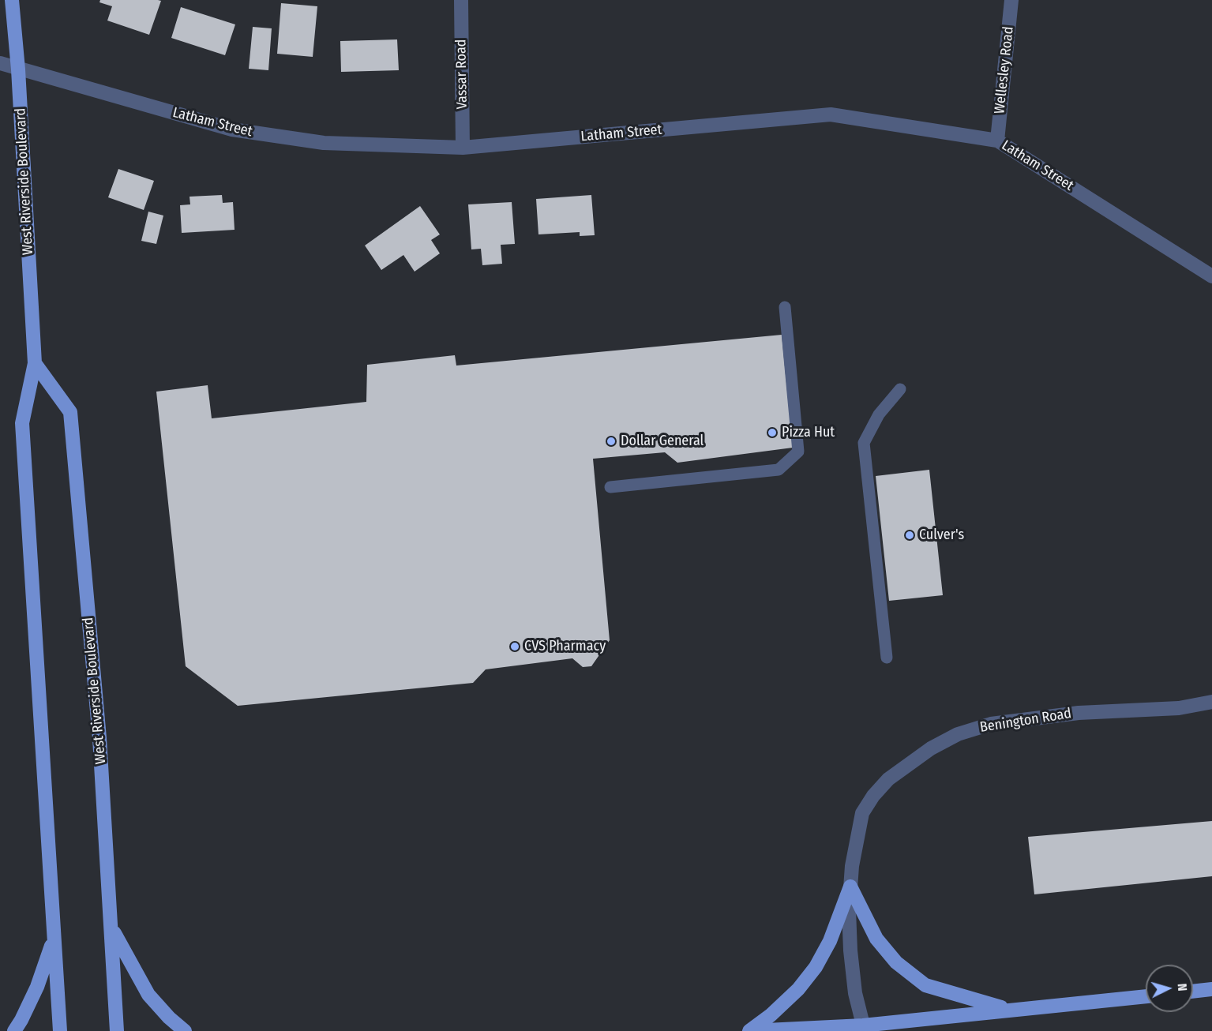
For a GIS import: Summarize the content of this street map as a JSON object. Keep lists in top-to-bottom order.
{
  "streets": {
    "main road": ["West Riverside Boulevard"],
    "street": [
      "Wellesley Road",
      "Vassar Road",
      "Latham Street",
      "Benington Road"
    ]
  },
  "crossings": [
    ["Wellesley Road", "Latham Street"],
    ["Vassar Road", "Latham Street"],
    ["Latham Street", "West Riverside Boulevard"]
  ],
  "places": [
    "Pizza Hut",
    "Dollar General",
    "Culver's",
    "CVS Pharmacy"
  ],
  "north": "right"
}
